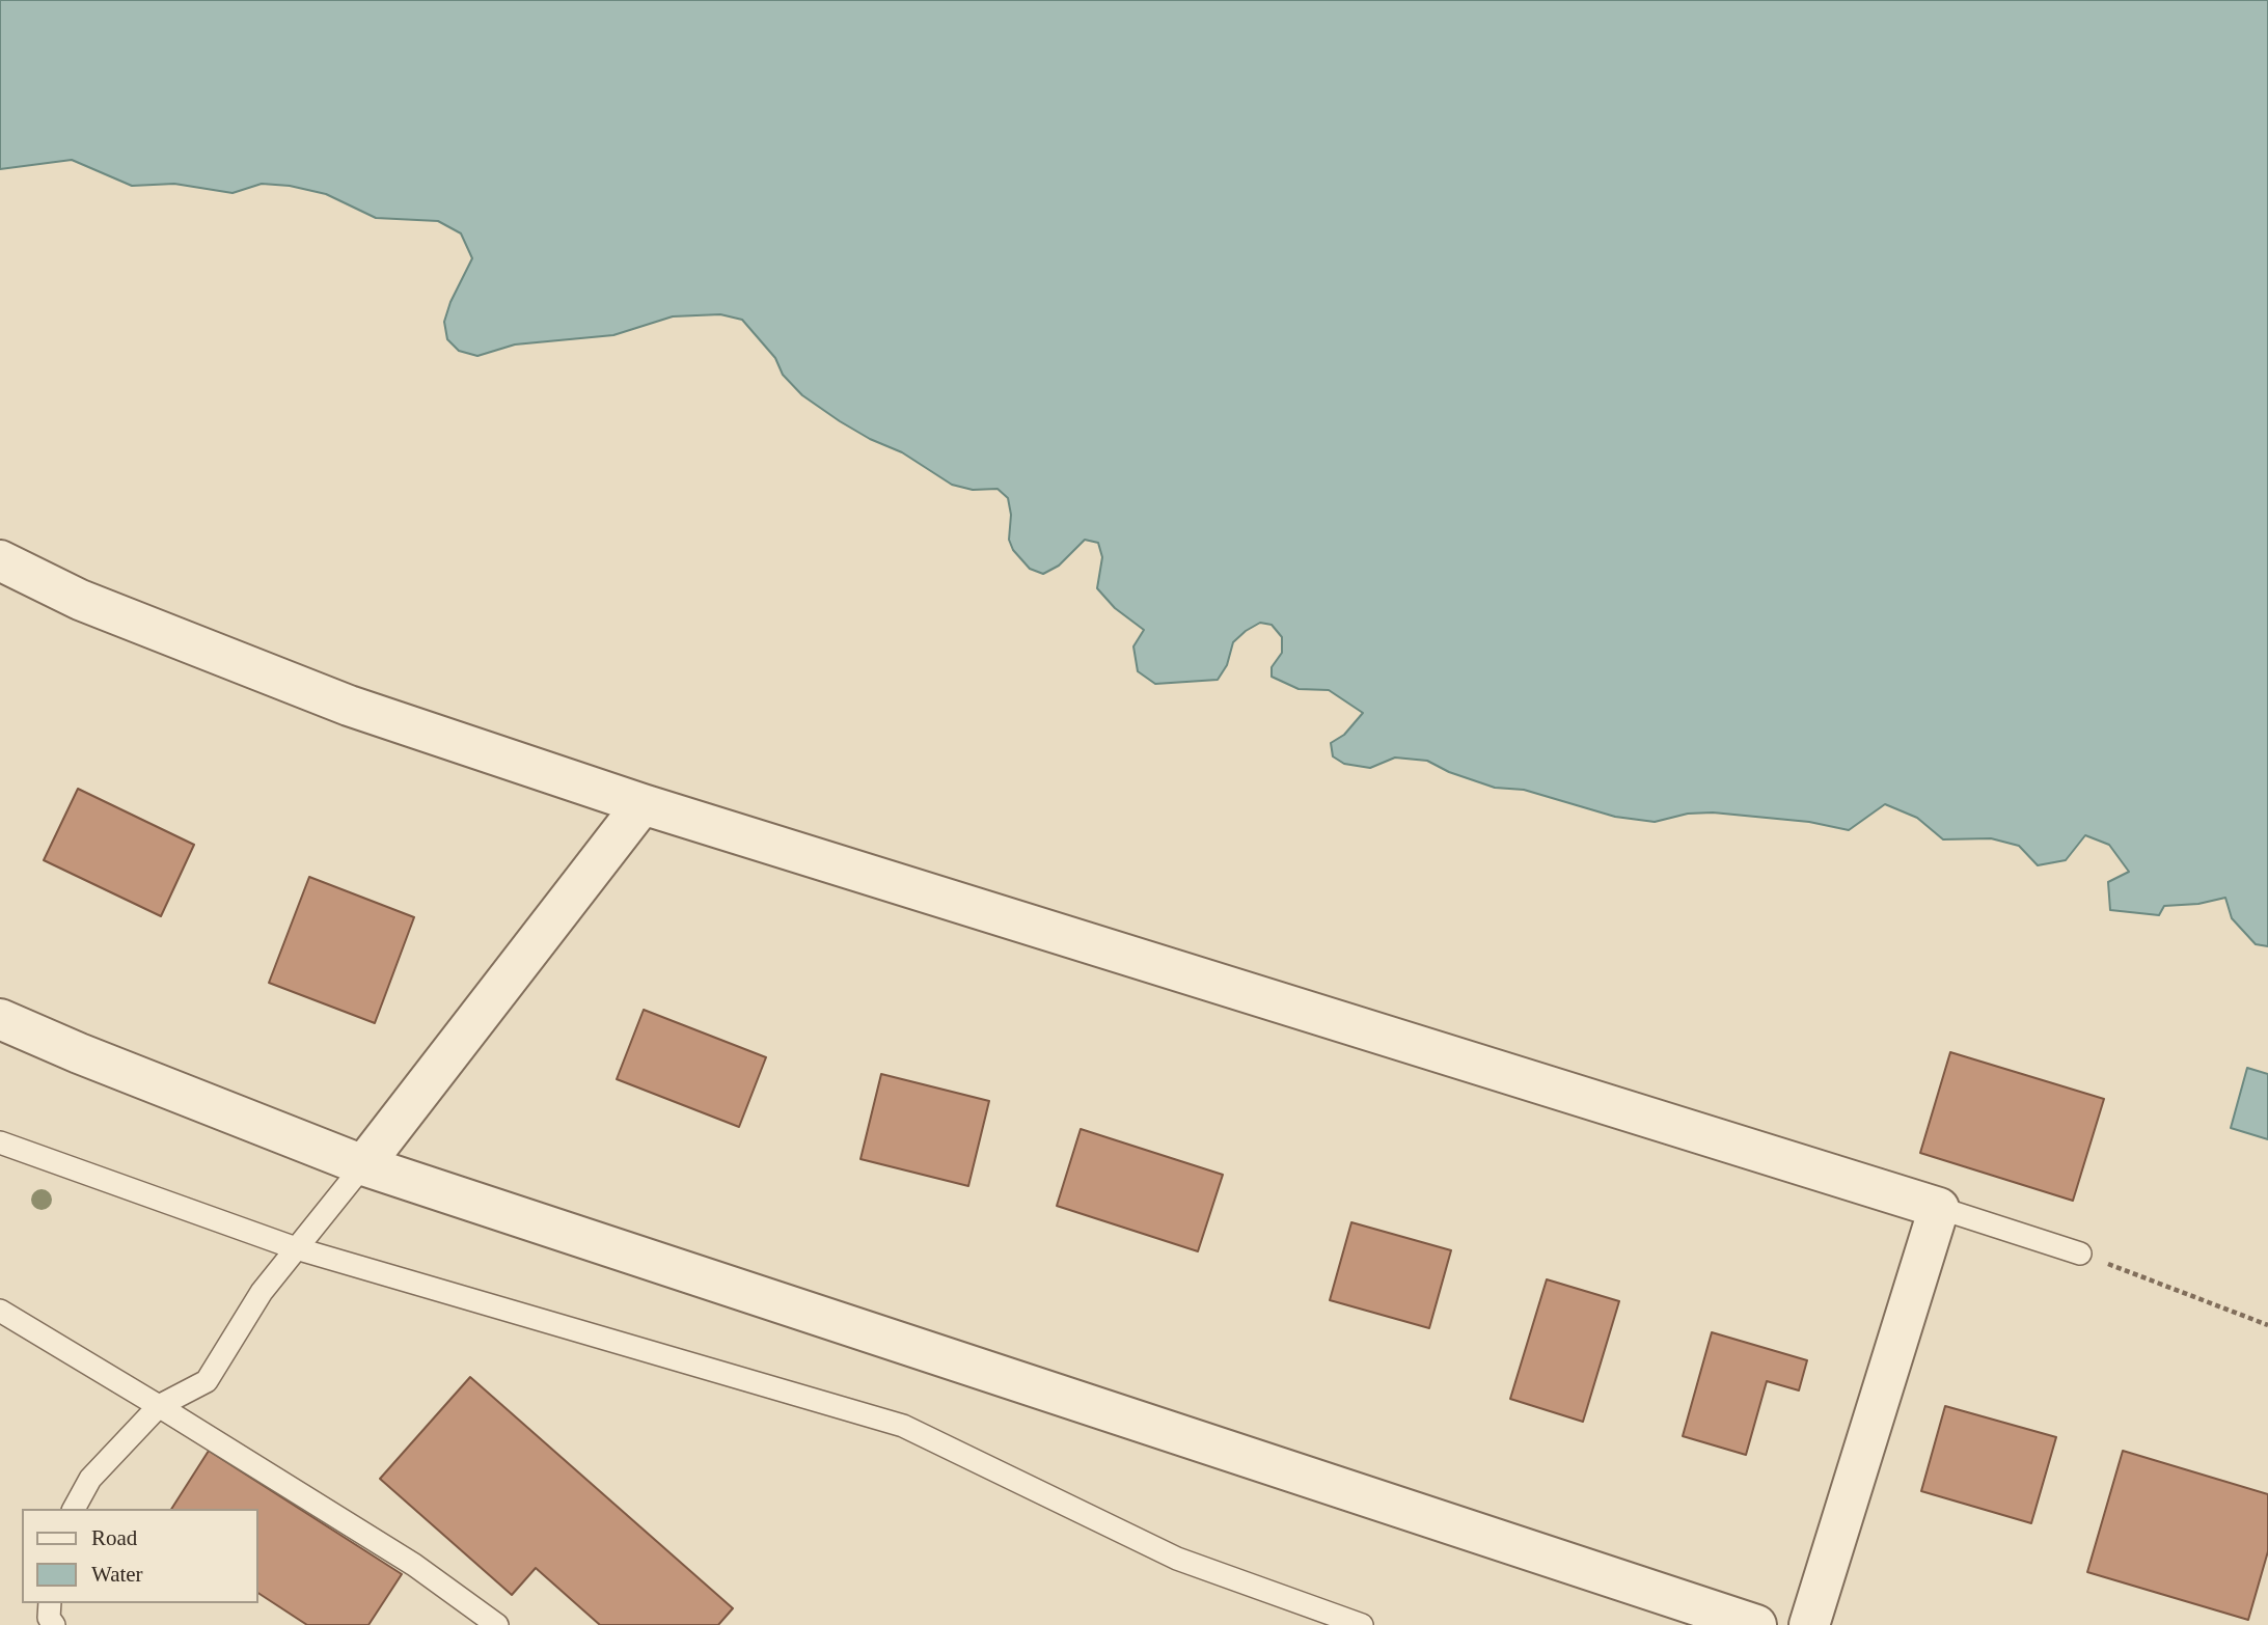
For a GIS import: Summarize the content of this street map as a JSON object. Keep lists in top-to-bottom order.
{
  "legend": ["Road", "Water"]
}
